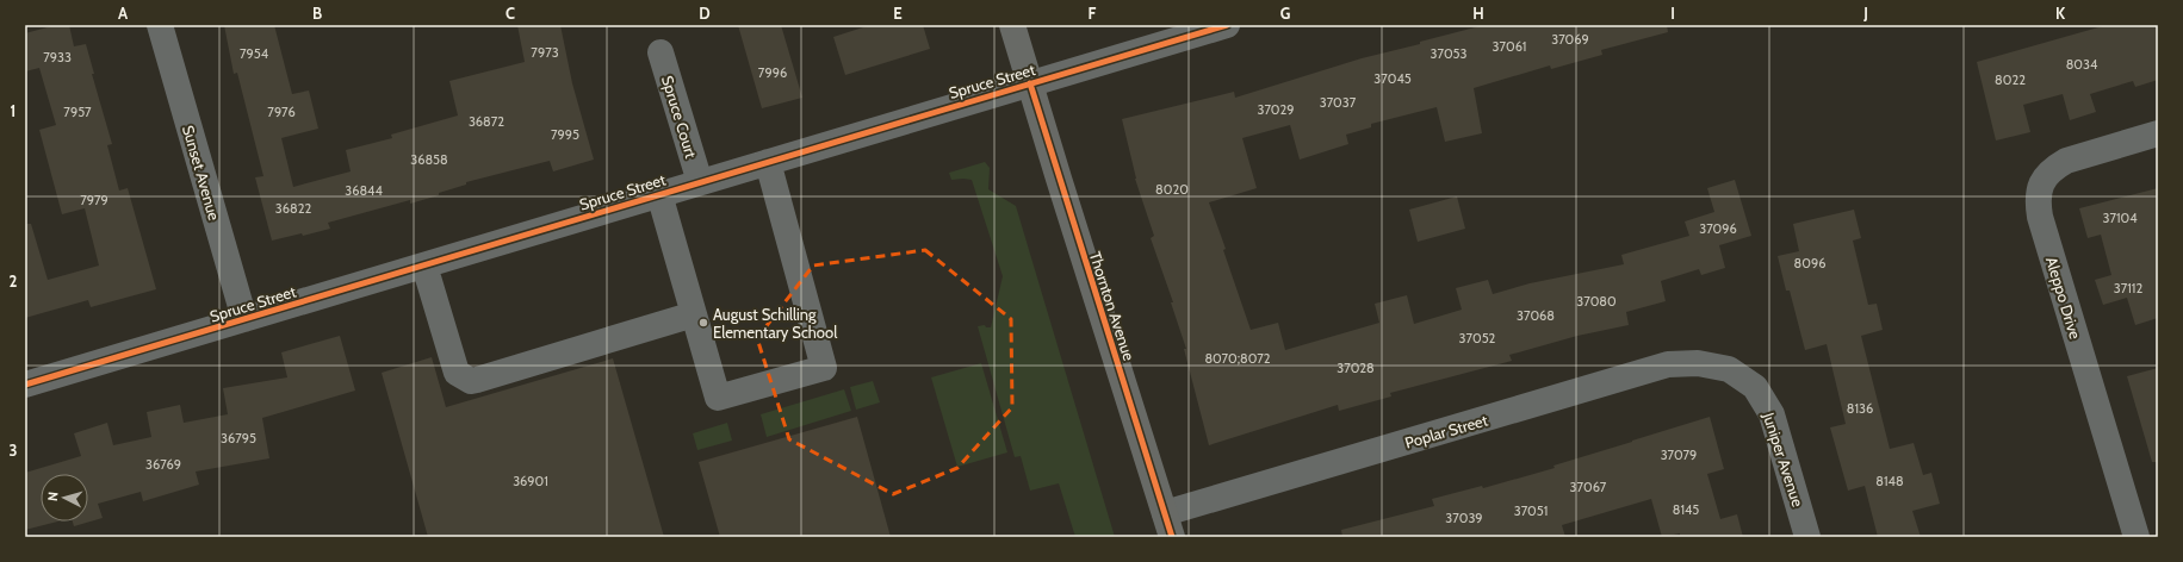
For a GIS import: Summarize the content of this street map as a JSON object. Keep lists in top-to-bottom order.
{
  "streets": {
    "main road": ["Thornton Avenue"],
    "street": [
      "Spruce Street",
      "Spruce Court",
      "Sunset Avenue",
      "Aleppo Drive",
      "Poplar Street",
      "Juniper Avenue"
    ]
  },
  "crossings": [
    ["Spruce Street", "Spruce Court"],
    ["Spruce Street", "Sunset Avenue"],
    ["Spruce Street", "Thornton Avenue"],
    ["Thornton Avenue", "Poplar Street"],
    ["Poplar Street", "Juniper Avenue"]
  ],
  "places": ["August Schilling Elementary School"],
  "house_numbers": [
    "37069",
    "37061",
    "7973",
    "7954",
    "37053",
    "7933",
    "8034",
    "7996",
    "37045",
    "8022",
    "37037",
    "37029",
    "7957",
    "7976",
    "36872",
    "7995",
    "36858",
    "8020",
    "36844",
    "7979",
    "36822",
    "37104",
    "37096",
    "8096",
    "37112",
    "37080",
    "37068",
    "37052",
    "8070;8072",
    "37028",
    "8136",
    "36795",
    "37079",
    "36769",
    "36901",
    "8148",
    "37067",
    "8145",
    "37051",
    "37039"
  ],
  "north": "left",
  "grid": {
    "columns": [
      "A",
      "B",
      "C",
      "D",
      "E",
      "F",
      "G",
      "H",
      "I",
      "J",
      "K"
    ],
    "rows": ["1", "2", "3"]
  }
}
